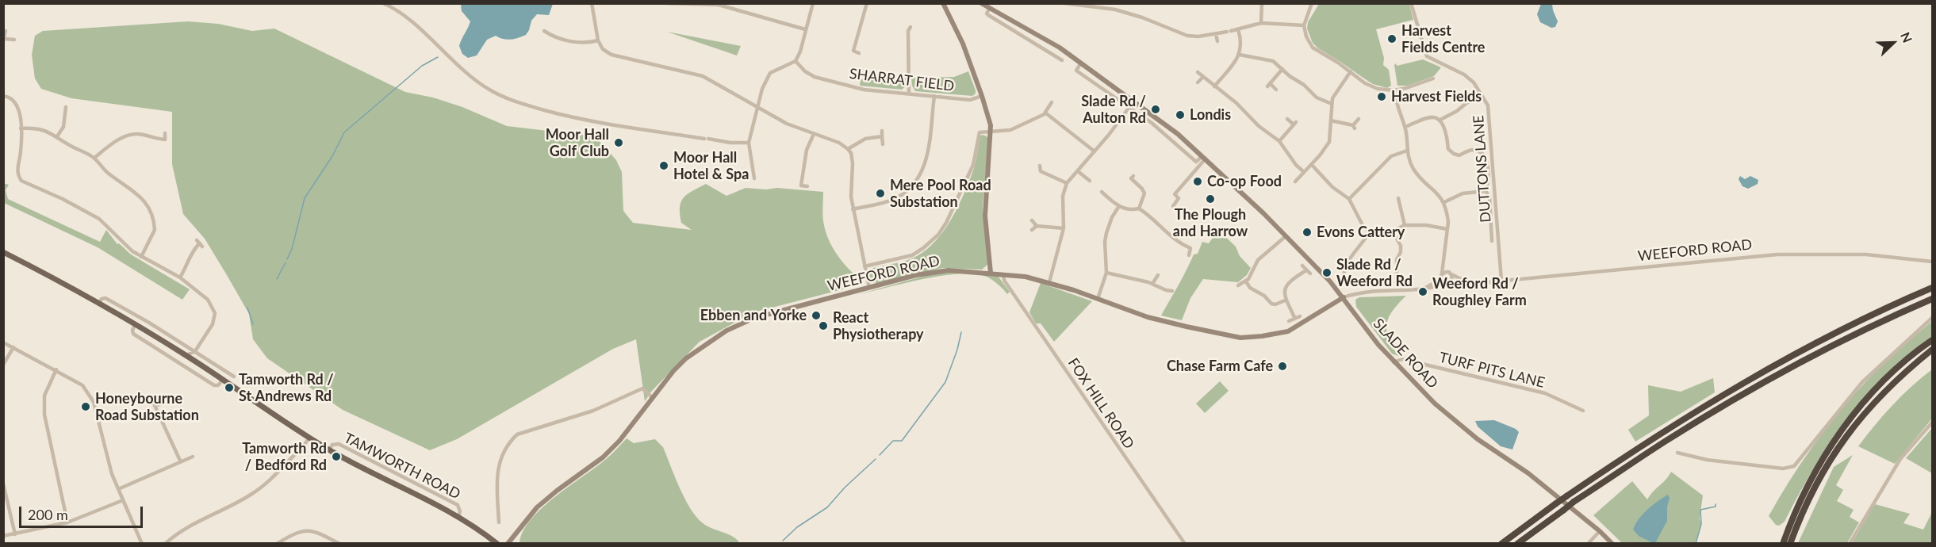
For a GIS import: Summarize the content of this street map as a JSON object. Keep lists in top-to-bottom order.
{
  "streets": {
    "main road": ["TAMWORTH ROAD"],
    "street": [
      "SHARRAT FIELD",
      "DUTTONS LANE",
      "WEEFORD ROAD",
      "SLADE ROAD",
      "TURF PITS LANE",
      "FOX HILL ROAD"
    ]
  },
  "crossings": [
    ["DUTTONS LANE", "WEEFORD ROAD"],
    ["WEEFORD ROAD", "SLADE ROAD"],
    ["WEEFORD ROAD", "FOX HILL ROAD"],
    ["SLADE ROAD", "TURF PITS LANE"]
  ],
  "places": [
    "Harvest Fields Centre",
    "Harvest Fields",
    "Slade Rd / Aulton Rd",
    "Londis",
    "Moor Hall Golf Club",
    "Moor Hall Hotel & Spa",
    "Co-op Food",
    "Mere Pool Road Substation",
    "The Plough and Harrow",
    "Evons Cattery",
    "Slade Rd / Weeford Rd",
    "Weeford Rd / Roughley Farm",
    "Ebben and Yorke",
    "React Physiotherapy",
    "Chase Farm Cafe",
    "Tamworth Rd / St Andrews Rd",
    "Honeybourne Road Substation",
    "Tamworth Rd / Bedford Rd"
  ],
  "scale_bar": "200 m",
  "north": "top right"
}
